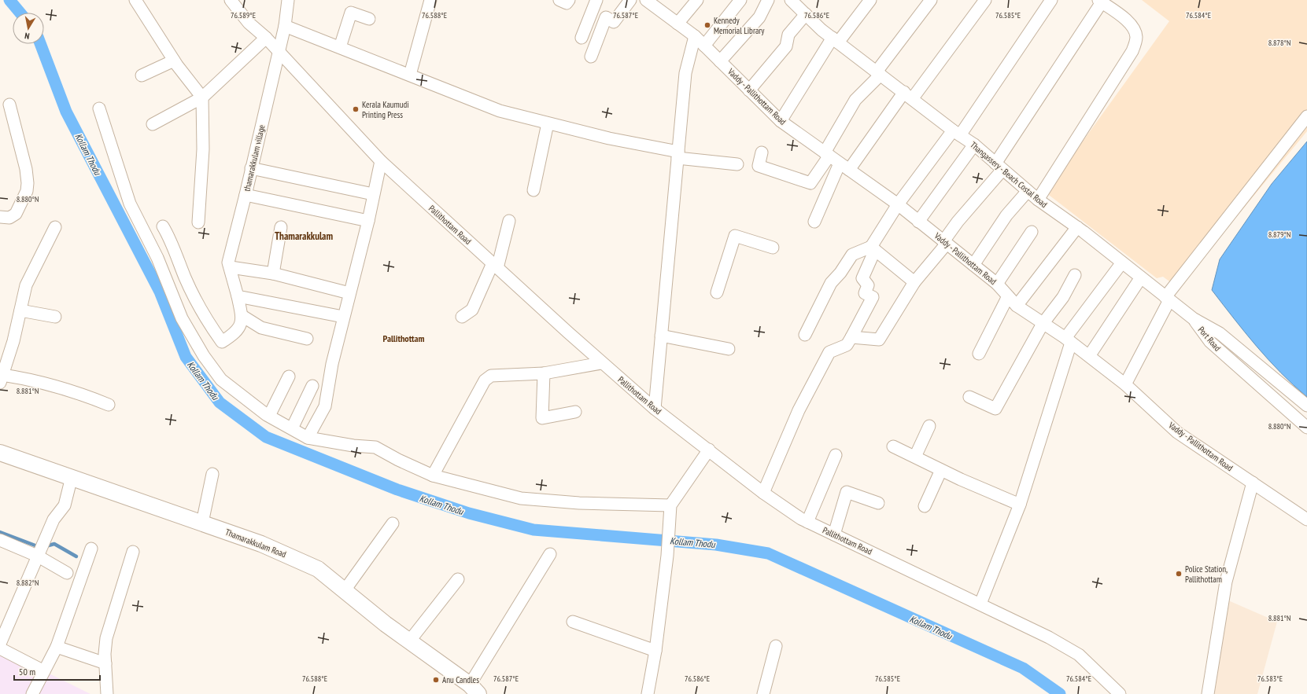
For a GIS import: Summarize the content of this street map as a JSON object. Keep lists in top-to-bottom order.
{
  "streets": {
    "main road": ["Thamarakkulam Road"],
    "street": [
      "Vaddy - Pallithottam Road",
      "thamarakkulam village",
      "Thangassery - Beach Costal Road",
      "Pallithottam Road",
      "Port Road"
    ]
  },
  "crossings": [
    ["thamarakkulam village", "Pallithottam Road"],
    ["Thangassery - Beach Costal Road", "Port Road"]
  ],
  "districts": ["Thamarakkulam", "Pallithottam"],
  "water": ["Kollam Thodu"],
  "places": [
    "Kennedy Memorial Library",
    "Kerala Kaumudi Printing Press",
    "Police Station, Pallithottam",
    "Anu Candles"
  ],
  "scale_bar": "50 m",
  "north": "bottom",
  "coordinates": [
    "76.589°E",
    "76.588°E",
    "76.587°E",
    "76.586°E",
    "76.585°E",
    "76.584°E",
    "8.878°N",
    "8.880°N",
    "8.879°N",
    "8.881°N",
    "8.882°N",
    "76.583°E"
  ]
}
